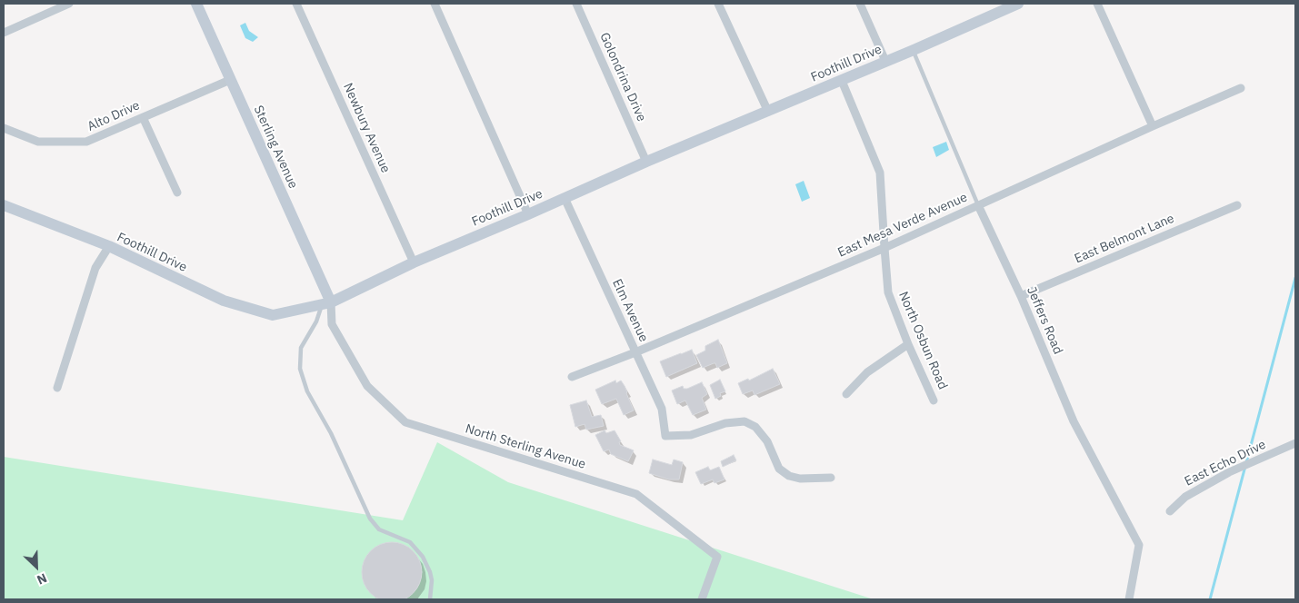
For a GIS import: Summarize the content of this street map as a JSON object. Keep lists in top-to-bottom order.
{
  "streets": {
    "street": [
      "Foothill Drive",
      "Golondrina Drive",
      "Alto Drive",
      "Newbury Avenue",
      "Sterling Avenue",
      "East Mesa Verde Avenue",
      "East Belmont Lane",
      "Elm Avenue",
      "Jeffers Road",
      "North Osbun Road",
      "North Sterling Avenue",
      "East Echo Drive"
    ]
  },
  "crossings": [
    ["Foothill Drive", "Golondrina Drive"],
    ["Foothill Drive", "Newbury Avenue"],
    ["Foothill Drive", "Sterling Avenue"],
    ["Foothill Drive", "Elm Avenue"],
    ["Foothill Drive", "Jeffers Road"],
    ["Foothill Drive", "North Osbun Road"],
    ["Foothill Drive", "North Sterling Avenue"],
    ["Alto Drive", "Sterling Avenue"],
    ["Sterling Avenue", "North Sterling Avenue"],
    ["East Mesa Verde Avenue", "Elm Avenue"],
    ["East Mesa Verde Avenue", "Jeffers Road"],
    ["East Mesa Verde Avenue", "North Osbun Road"],
    ["East Belmont Lane", "Jeffers Road"]
  ],
  "north": "bottom right"
}
